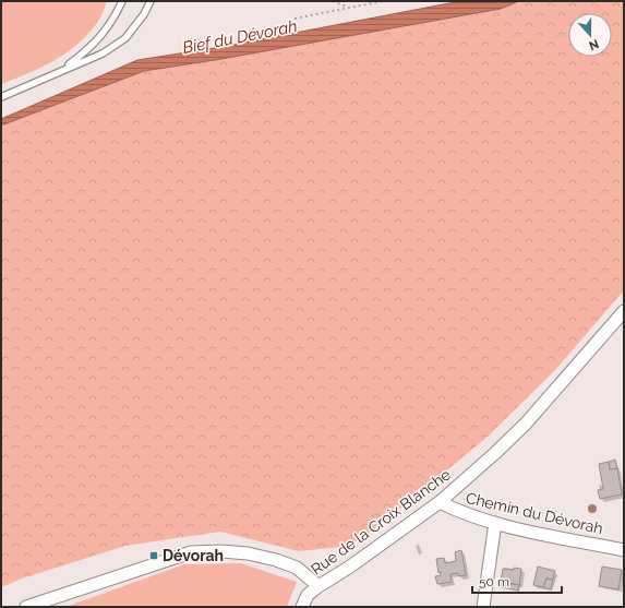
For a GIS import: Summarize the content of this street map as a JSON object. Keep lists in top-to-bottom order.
{
  "streets": {
    "street": ["Chemin du Dévorah", "Rue de la Croix Blanche"]
  },
  "crossings": [
    ["Chemin du Dévorah", "Rue de la Croix Blanche"]
  ],
  "water": ["Bief du Dévorah"],
  "places": {
    "transit": ["Dévorah"]
  },
  "scale_bar": "50 m",
  "north": "bottom"
}
